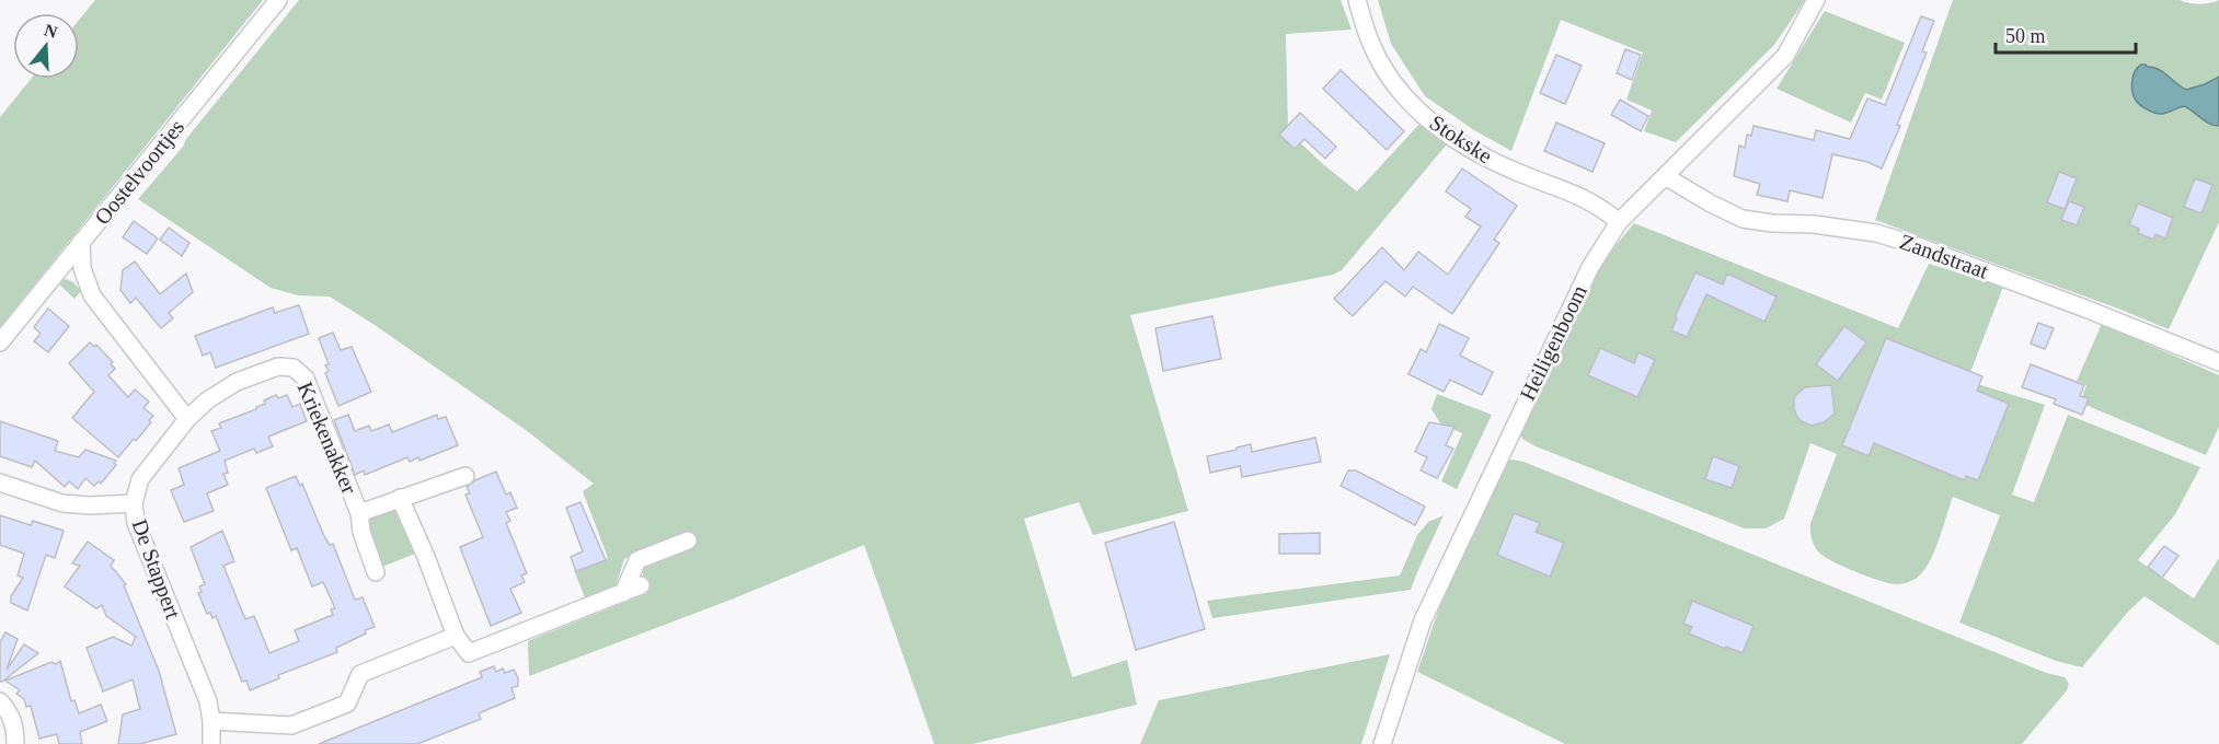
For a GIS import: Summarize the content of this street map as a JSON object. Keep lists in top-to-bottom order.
{
  "streets": {
    "street": [
      "Stokske",
      "Oostelvoortjes",
      "Zandstraat",
      "Heiligenboom",
      "Kriekenakker",
      "De Stappert"
    ]
  },
  "crossings": [
    ["Stokske", "Heiligenboom"],
    ["Zandstraat", "Heiligenboom"],
    ["Kriekenakker", "De Stappert"]
  ],
  "scale_bar": "50 m",
  "north": "top"
}
